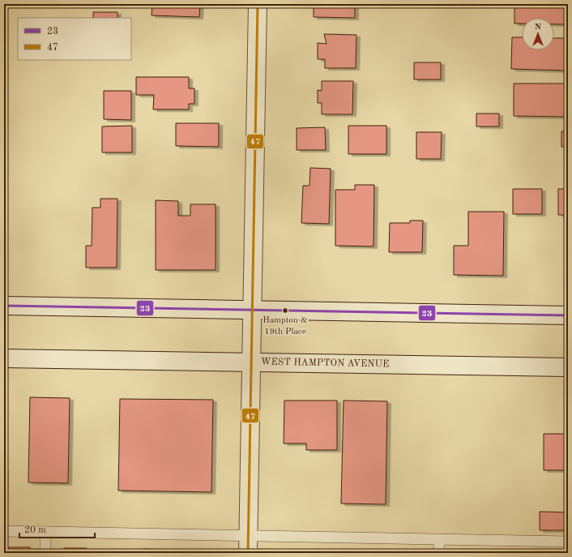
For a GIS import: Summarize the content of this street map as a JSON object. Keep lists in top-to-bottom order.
{
  "streets": {
    "main road": ["WEST HAMPTON AVENUE"]
  },
  "places": ["Hampton & 19th Place"],
  "lines": ["transit line 47", "transit line 23"],
  "legend": ["23", "47"],
  "scale_bar": "20 m",
  "north": "top"
}
